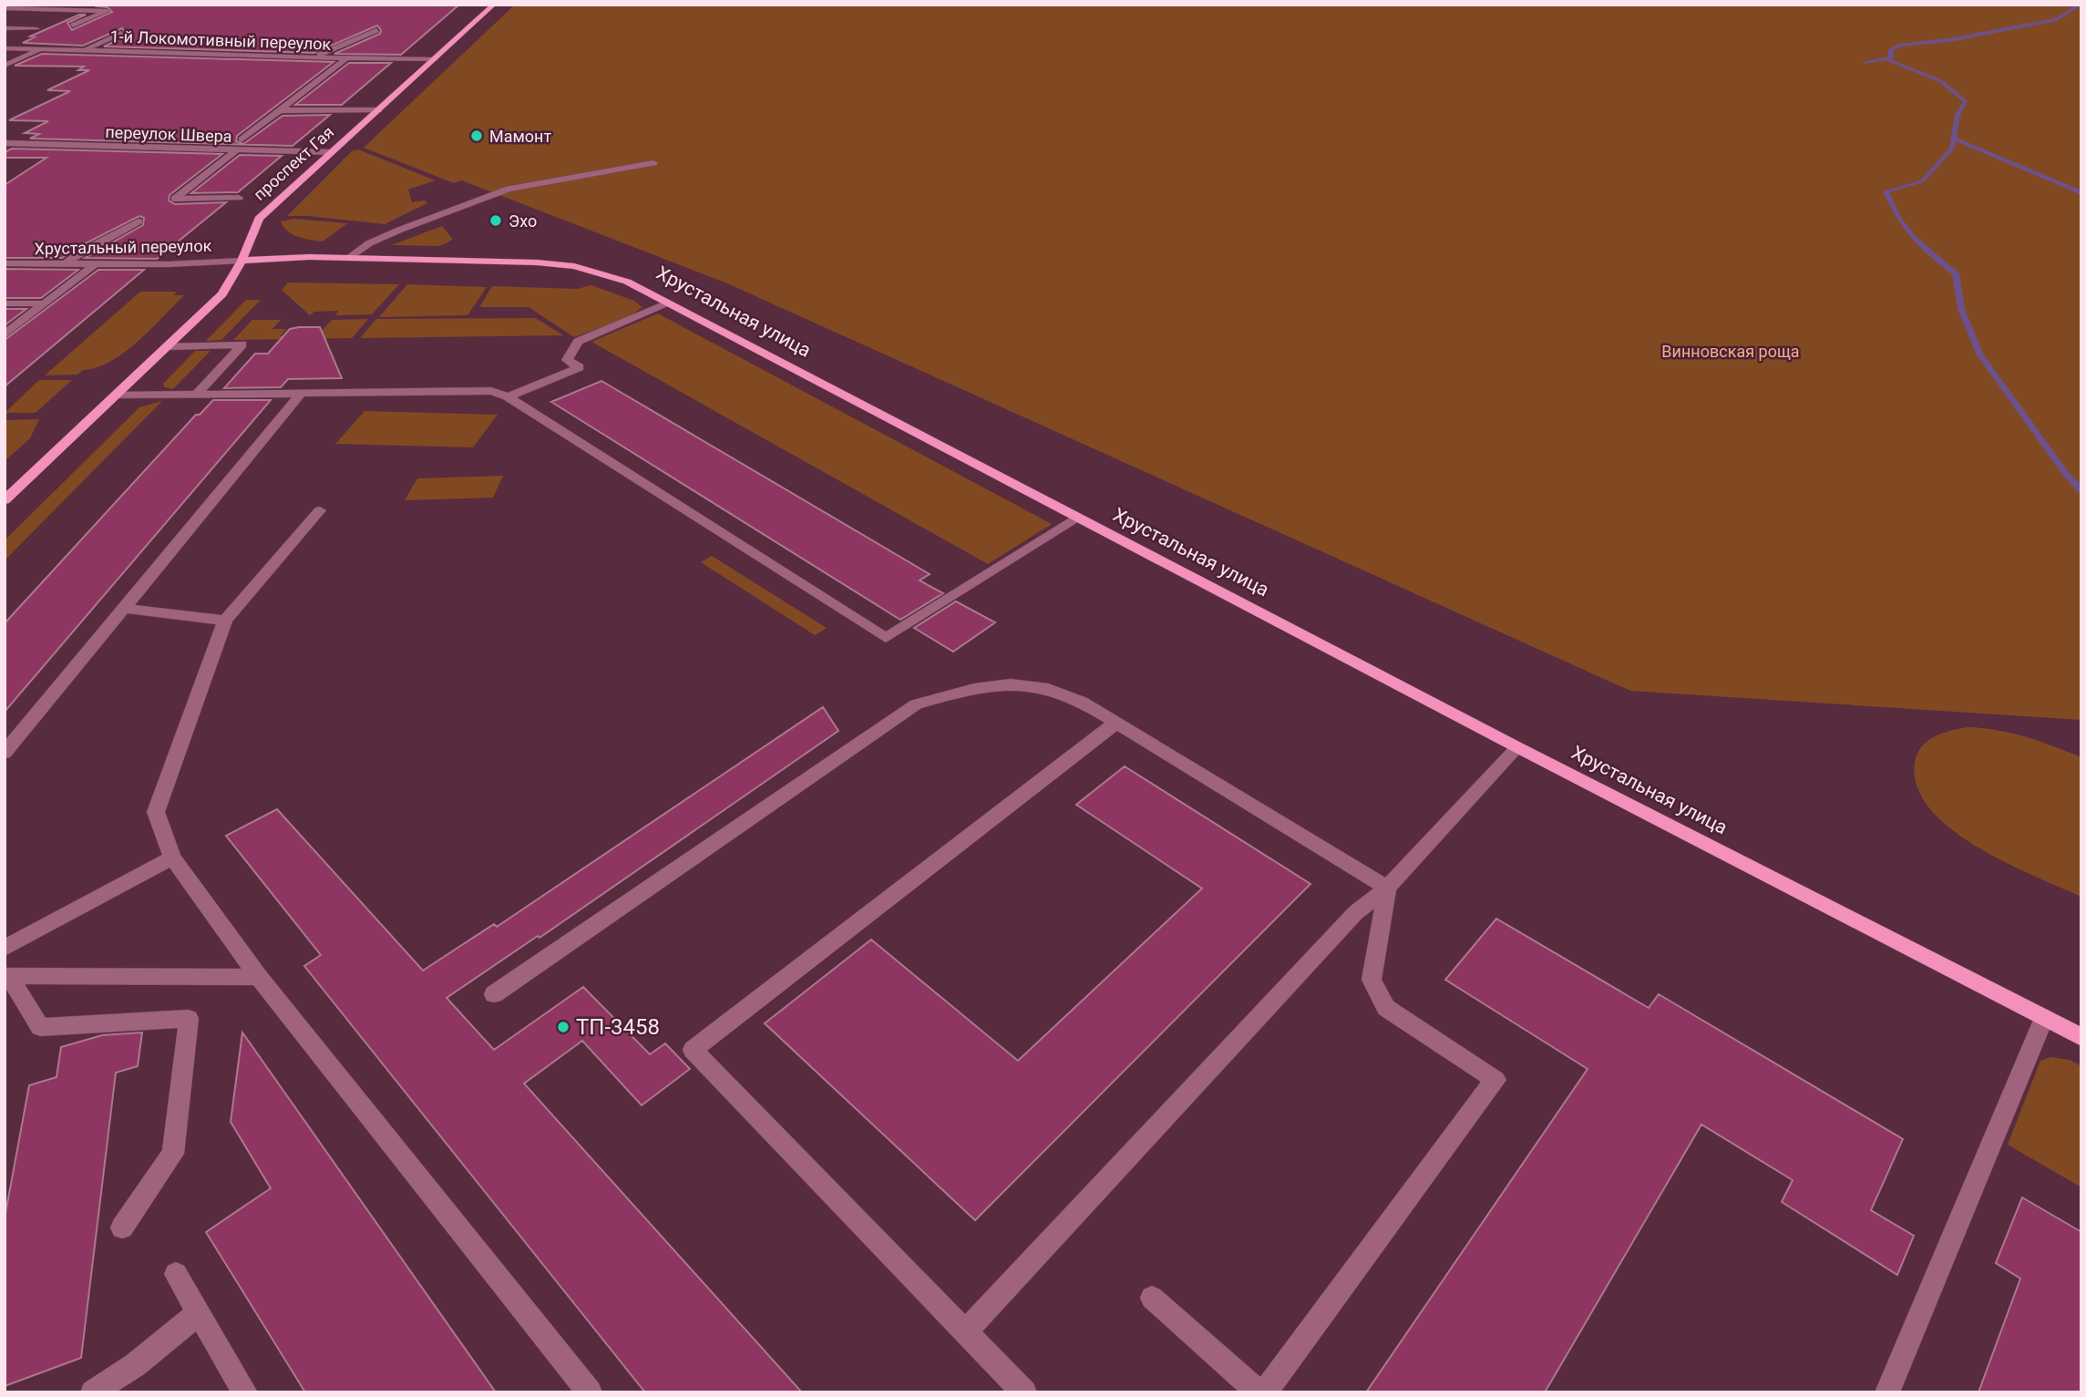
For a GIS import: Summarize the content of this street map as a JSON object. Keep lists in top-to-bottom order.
{
  "streets": {
    "main road": ["проспект Гая", "Хрустальная улица"],
    "street": ["1-й Локомотивный переулок", "переулок Швера", "Хрустальный переулок"]
  },
  "crossings": [
    ["1-й Локомотивный переулок", "проспект Гая"],
    ["переулок Швера", "проспект Гая"],
    ["проспект Гая", "Хрустальный переулок"],
    ["проспект Гая", "Хрустальная улица"],
    ["Хрустальный переулок", "Хрустальная улица"]
  ],
  "parks": ["Винновская роща"],
  "places": ["Мамонт", "Эхо", "ТП-3458"]
}
